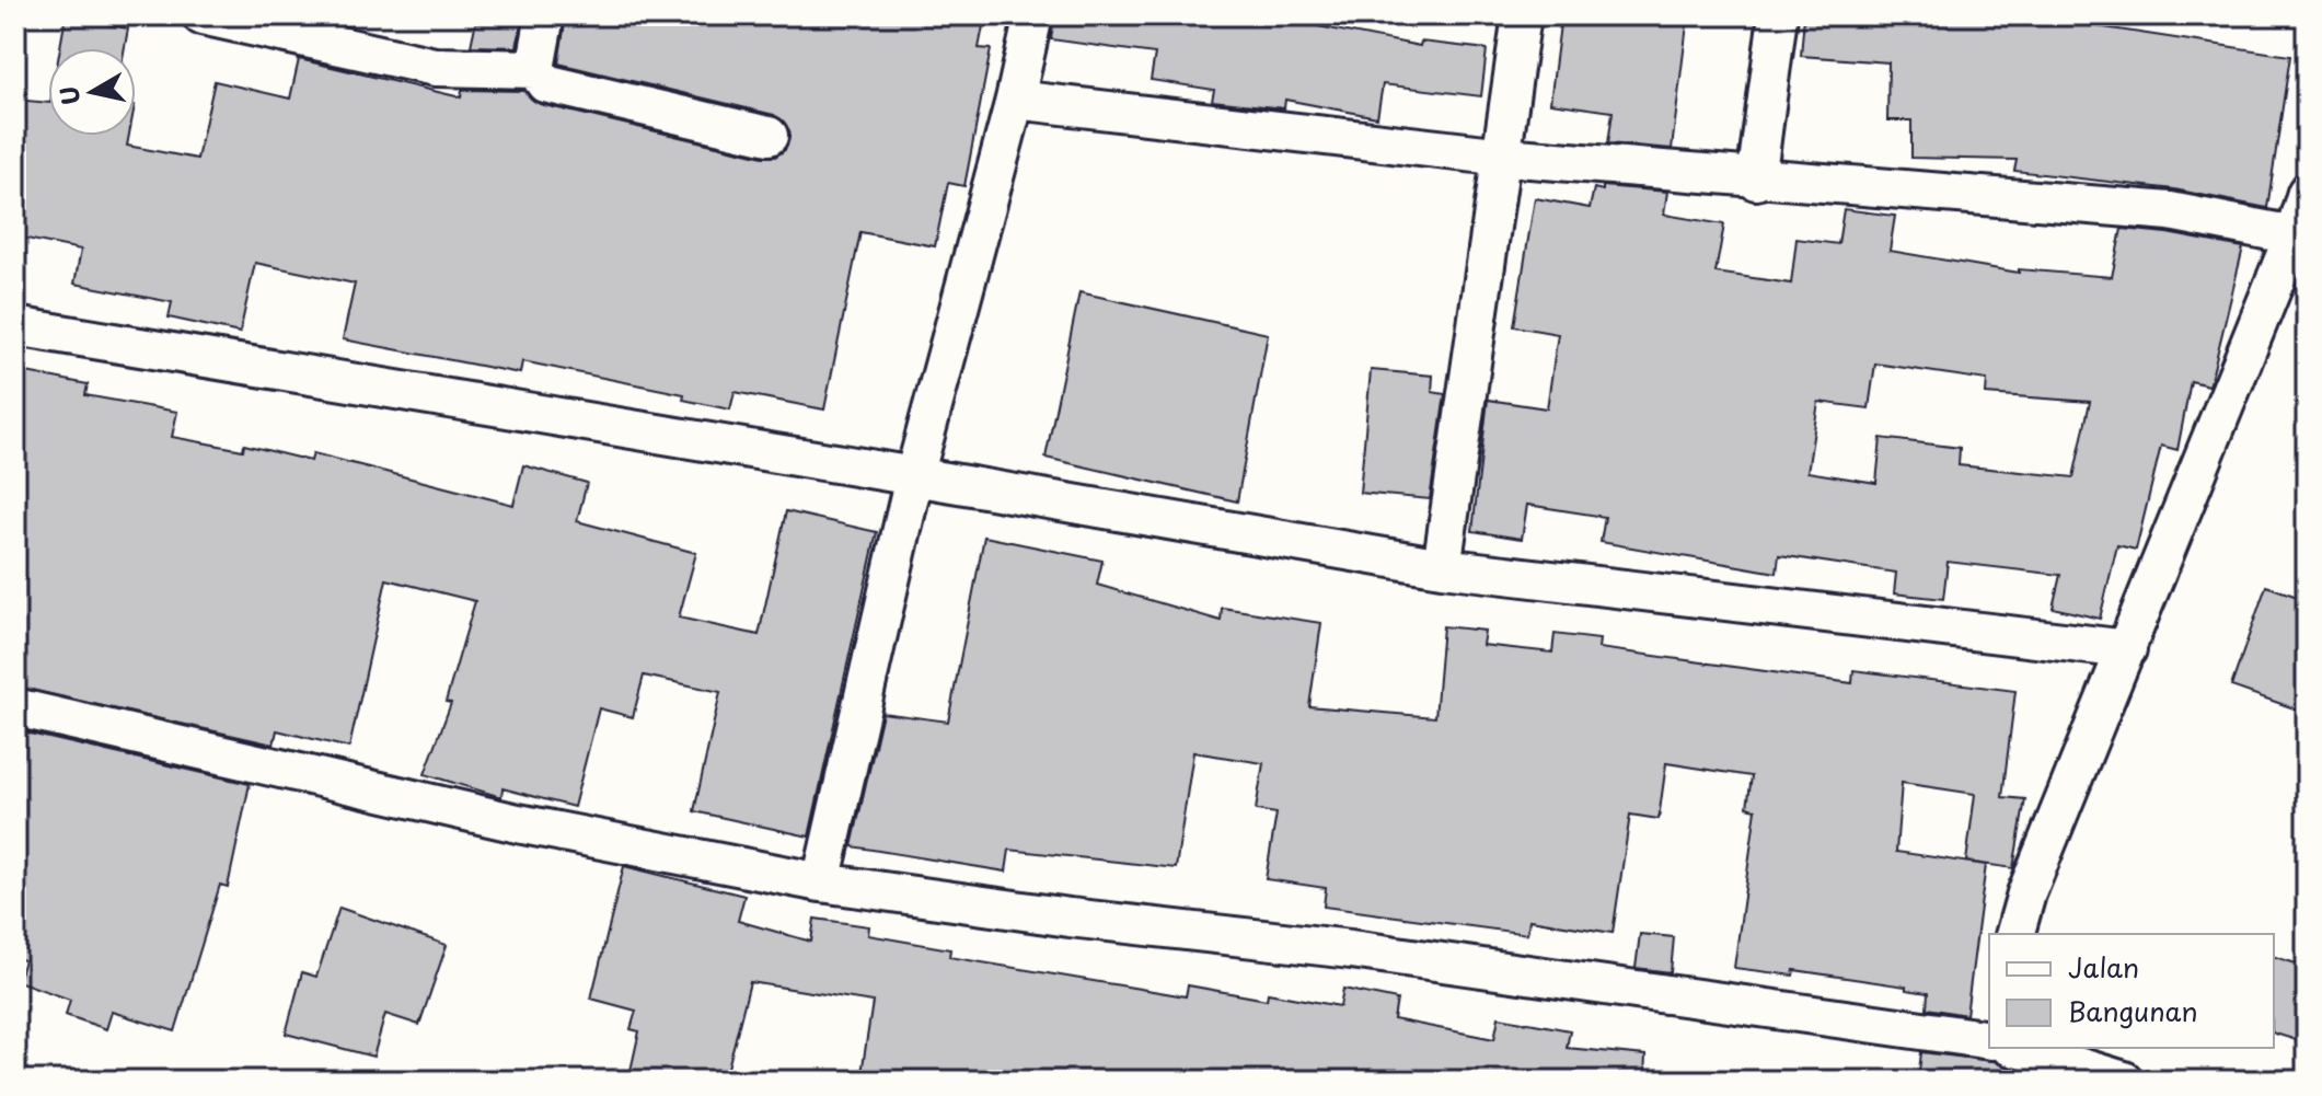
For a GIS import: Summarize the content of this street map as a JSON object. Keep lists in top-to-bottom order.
{
  "legend": ["Jalan", "Bangunan"],
  "north": "left"
}
